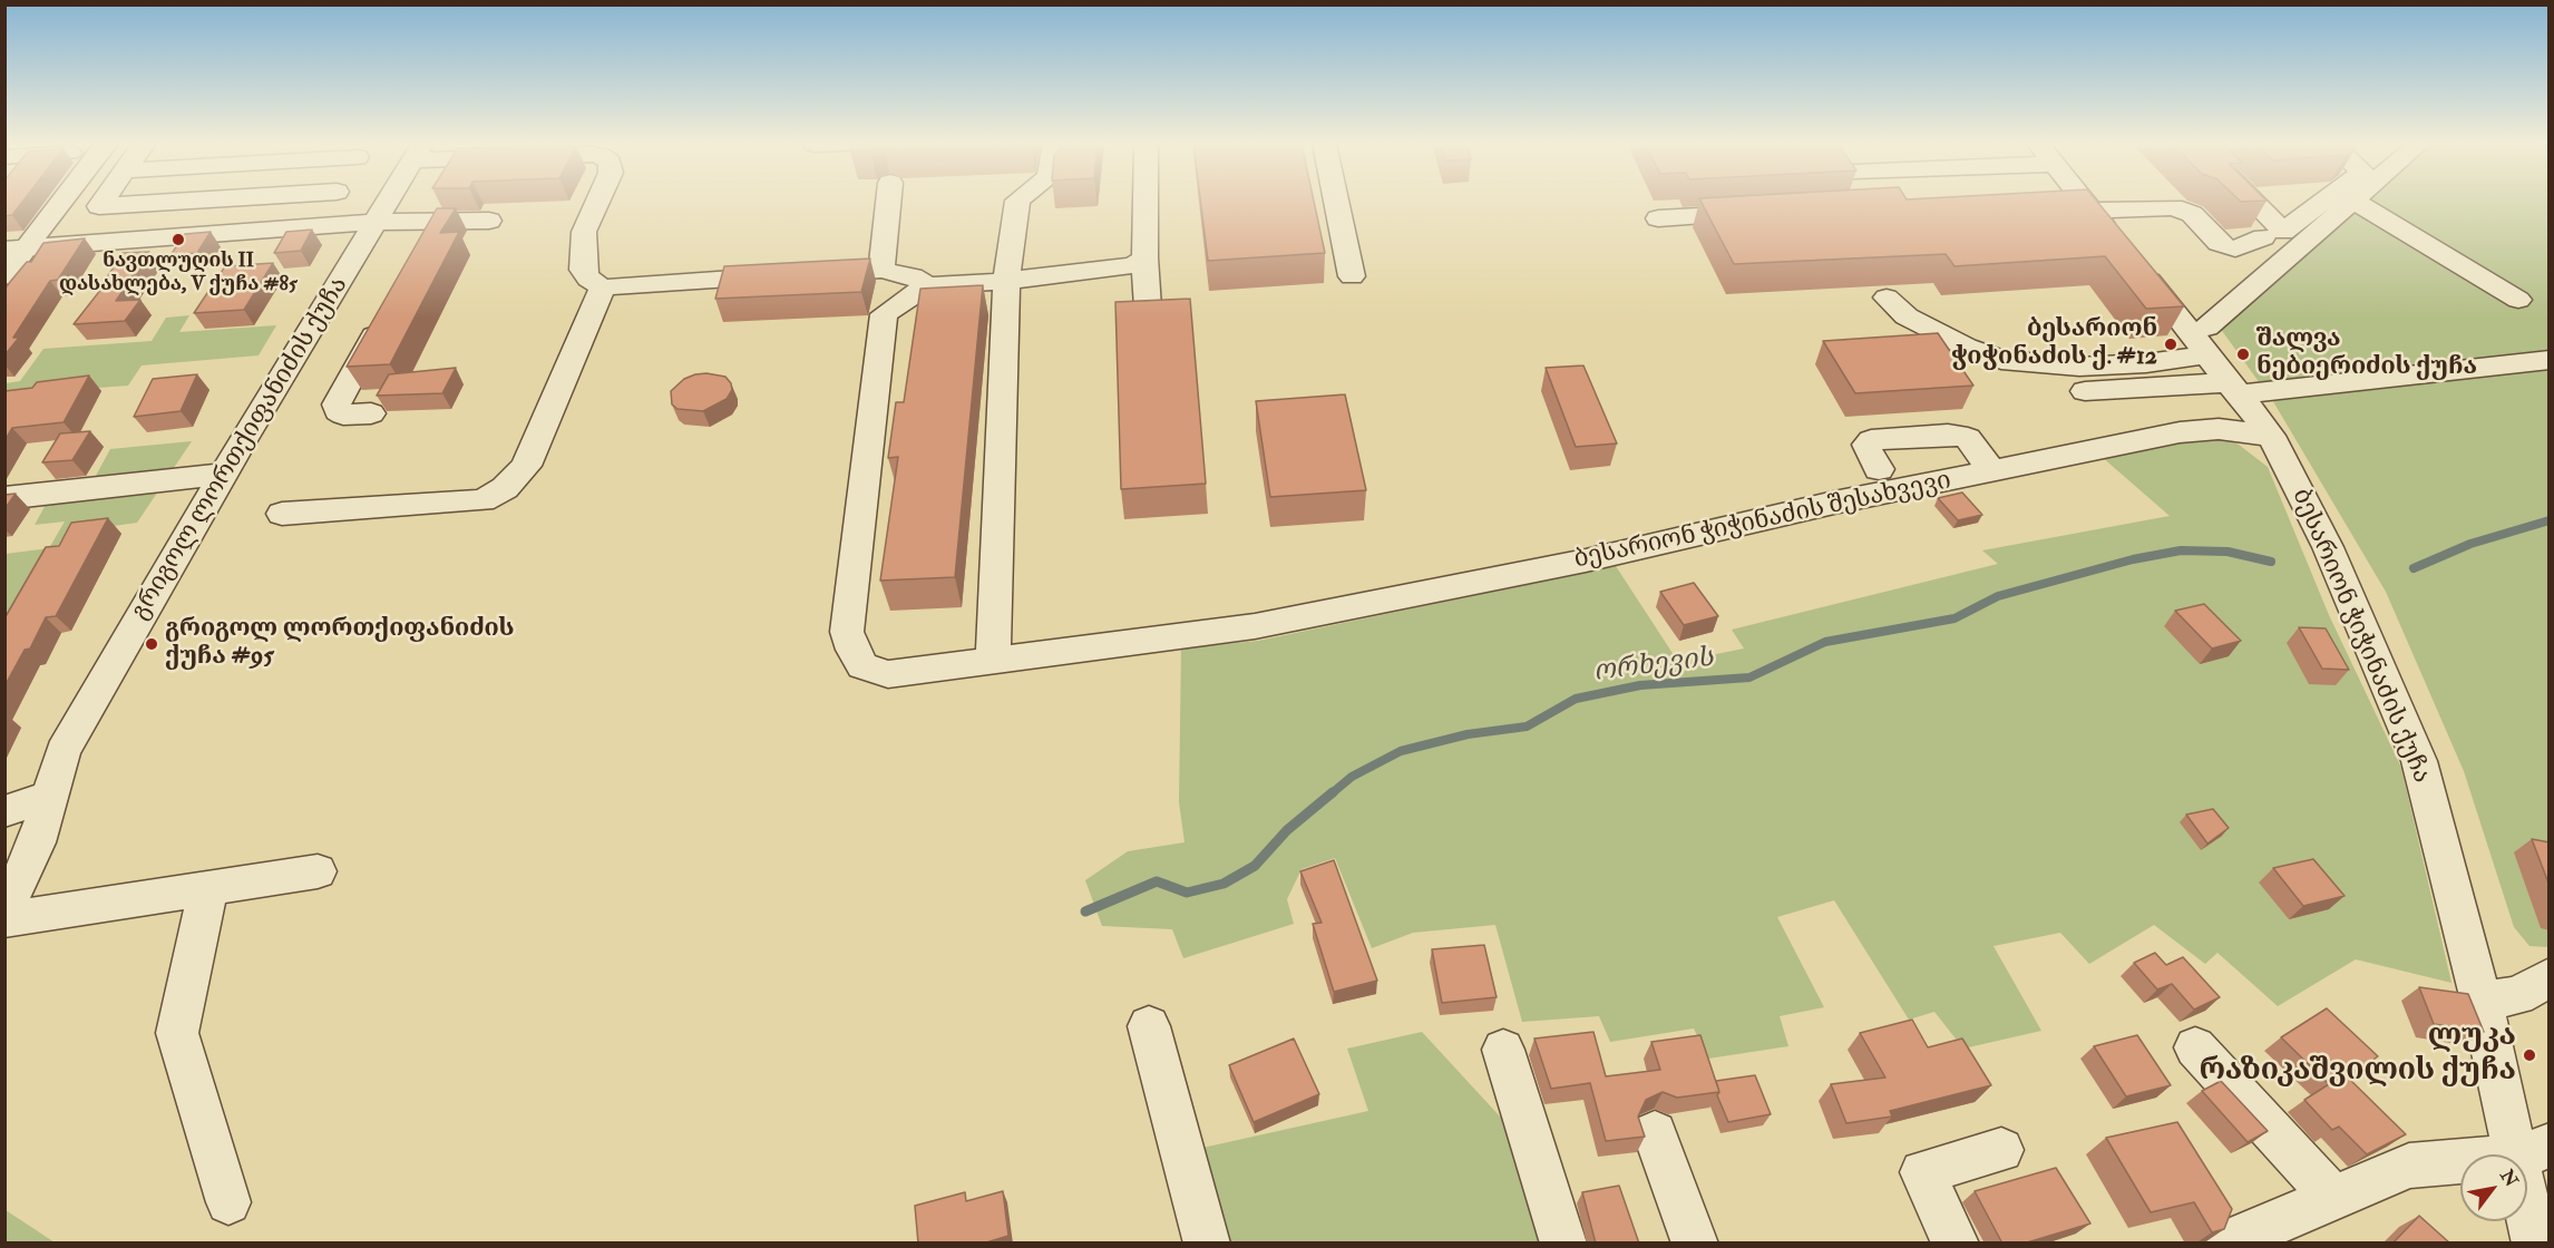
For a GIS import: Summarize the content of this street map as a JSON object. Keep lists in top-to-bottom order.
{
  "streets": {
    "street": ["გრიგოლ ლორთქიფანიძის ქუჩა", "ბესარიონ ჭიჭინაძის შესახვევი", "ბესარიონ ჭიჭინაძის ქუჩა"]
  },
  "crossings": [
    ["ბესარიონ ჭიჭინაძის შესახვევი", "ბესარიონ ჭიჭინაძის ქუჩა"]
  ],
  "water": ["ორხევის"],
  "places": [
    "ნავთლუღის II დასახლება, V ქუჩა #85",
    "ბესარიონ ჭიჭინაძის ქ. #12",
    "შალვა ნებიერიძის ქუჩა",
    "გრიგოლ ლორთქიფანიძის ქუჩა #95",
    "ლუკა რაზიკაშვილის ქუჩა"
  ],
  "north": "top right"
}
